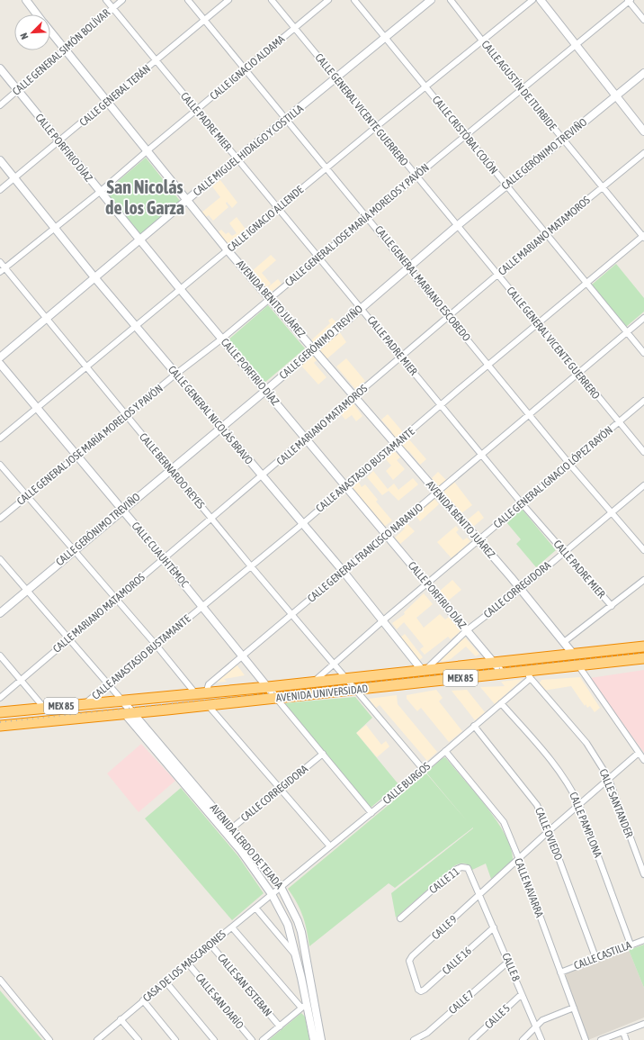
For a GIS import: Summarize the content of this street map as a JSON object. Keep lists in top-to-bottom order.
{
  "streets": {
    "highway": ["MEX 85", "AVENIDA UNIVERSIDAD"],
    "street": [
      "CALLE GENERAL SIMÓN BOLÍVAR",
      "CALLE IGNACIO ALDAMA",
      "CALLE AGUSTÍN DE ITURBIDE",
      "CALLE GENERAL TERÁN",
      "CALLE GENERAL VICENTE GUERRERO",
      "CALLE PADRE MIER",
      "CALLE CRISTÓBAL COLÓN",
      "CALLE PORFIRIO DÍAZ",
      "CALLE MIGUEL HIDALGO Y COSTILLA",
      "CALLE GERÓNIMO TREVIÑO",
      "CALLE IGNACIO ALLENDE",
      "CALLE GENERAL JOSE MARÍA MORELOS Y PAVÓN",
      "CALLE MARIANO MATAMOROS",
      "CALLE GENERAL MARIANO ESCOBEDO",
      "AVENIDA BENITO JUÁREZ",
      "CALLE GENERAL NICOLÁS BRAVO",
      "CALLE ANASTASIO BUSTAMANTE",
      "CALLE BERNARDO REYES",
      "CALLE GENERAL IGNACIO LÓPEZ RAYÓN",
      "CALLE GENERAL FRANCISCO NARANJO",
      "CALLE CUAUHTÉMOC",
      "CALLE CORREGIDORA",
      "CALLE BURGOS",
      "CALLE SANTANDER",
      "CALLE PAMPLONA",
      "CALLE OVIEDO",
      "AVENIDA LERDO DE TEJADA",
      "CALLE 11",
      "CALLE NAVARRA",
      "CALLE 9",
      "CALLE CASTILLA",
      "CALLE 16",
      "CASA DE LOS MASCARONES",
      "CALLE 8",
      "CALLE SAN ESTEBAN",
      "CALLE SAN DARÍO",
      "CALLE 7",
      "CALLE 5"
    ]
  },
  "crossings": [
    ["CALLE GENERAL SIMÓN BOLÍVAR", "CALLE PADRE MIER"],
    ["CALLE GENERAL SIMÓN BOLÍVAR", "CALLE PORFIRIO DÍAZ"],
    ["CALLE GENERAL SIMÓN BOLÍVAR", "AVENIDA BENITO JUÁREZ"],
    ["CALLE IGNACIO ALDAMA", "CALLE GENERAL VICENTE GUERRERO"],
    ["CALLE IGNACIO ALDAMA", "CALLE PADRE MIER"],
    ["CALLE IGNACIO ALDAMA", "CALLE PORFIRIO DÍAZ"],
    ["CALLE IGNACIO ALDAMA", "CALLE GENERAL MARIANO ESCOBEDO"],
    ["CALLE IGNACIO ALDAMA", "AVENIDA BENITO JUÁREZ"],
    ["CALLE IGNACIO ALDAMA", "CALLE GENERAL NICOLÁS BRAVO"],
    ["CALLE IGNACIO ALDAMA", "CALLE BERNARDO REYES"],
    ["CALLE AGUSTÍN DE ITURBIDE", "CALLE GERÓNIMO TREVIÑO"],
    ["CALLE AGUSTÍN DE ITURBIDE", "CALLE IGNACIO ALLENDE"],
    ["CALLE AGUSTÍN DE ITURBIDE", "CALLE GENERAL JOSE MARÍA MORELOS Y PAVÓN"],
    ["CALLE AGUSTÍN DE ITURBIDE", "CALLE MARIANO MATAMOROS"],
    ["CALLE AGUSTÍN DE ITURBIDE", "CALLE ANASTASIO BUSTAMANTE"],
    ["CALLE GENERAL TERÁN", "CALLE PADRE MIER"],
    ["CALLE GENERAL TERÁN", "CALLE PORFIRIO DÍAZ"],
    ["CALLE GENERAL TERÁN", "CALLE GENERAL MARIANO ESCOBEDO"],
    ["CALLE GENERAL TERÁN", "AVENIDA BENITO JUÁREZ"],
    ["CALLE GENERAL TERÁN", "CALLE GENERAL NICOLÁS BRAVO"],
    ["CALLE GENERAL VICENTE GUERRERO", "CALLE MIGUEL HIDALGO Y COSTILLA"],
    ["CALLE GENERAL VICENTE GUERRERO", "CALLE GERÓNIMO TREVIÑO"],
    ["CALLE GENERAL VICENTE GUERRERO", "CALLE IGNACIO ALLENDE"],
    ["CALLE GENERAL VICENTE GUERRERO", "CALLE GENERAL JOSE MARÍA MORELOS Y PAVÓN"],
    ["CALLE GENERAL VICENTE GUERRERO", "CALLE MARIANO MATAMOROS"],
    ["CALLE GENERAL VICENTE GUERRERO", "CALLE ANASTASIO BUSTAMANTE"],
    ["CALLE GENERAL VICENTE GUERRERO", "CALLE GENERAL IGNACIO LÓPEZ RAYÓN"],
    ["CALLE GENERAL VICENTE GUERRERO", "CALLE GENERAL FRANCISCO NARANJO"],
    ["CALLE PADRE MIER", "CALLE MIGUEL HIDALGO Y COSTILLA"],
    ["CALLE PADRE MIER", "CALLE GERÓNIMO TREVIÑO"],
    ["CALLE PADRE MIER", "CALLE IGNACIO ALLENDE"],
    ["CALLE PADRE MIER", "CALLE GENERAL JOSE MARÍA MORELOS Y PAVÓN"],
    ["CALLE PADRE MIER", "CALLE MARIANO MATAMOROS"],
    ["CALLE PADRE MIER", "CALLE ANASTASIO BUSTAMANTE"],
    ["CALLE PADRE MIER", "CALLE GENERAL IGNACIO LÓPEZ RAYÓN"],
    ["CALLE PADRE MIER", "CALLE GENERAL FRANCISCO NARANJO"],
    ["CALLE PADRE MIER", "CALLE CORREGIDORA"],
    ["CALLE CRISTÓBAL COLÓN", "CALLE MIGUEL HIDALGO Y COSTILLA"],
    ["CALLE CRISTÓBAL COLÓN", "CALLE GERÓNIMO TREVIÑO"],
    ["CALLE CRISTÓBAL COLÓN", "CALLE IGNACIO ALLENDE"],
    ["CALLE CRISTÓBAL COLÓN", "CALLE GENERAL JOSE MARÍA MORELOS Y PAVÓN"],
    ["CALLE CRISTÓBAL COLÓN", "CALLE MARIANO MATAMOROS"],
    ["CALLE CRISTÓBAL COLÓN", "CALLE ANASTASIO BUSTAMANTE"],
    ["CALLE CRISTÓBAL COLÓN", "CALLE GENERAL FRANCISCO NARANJO"],
    ["CALLE PORFIRIO DÍAZ", "CALLE MIGUEL HIDALGO Y COSTILLA"],
    ["CALLE PORFIRIO DÍAZ", "CALLE GERÓNIMO TREVIÑO"],
    ["CALLE PORFIRIO DÍAZ", "CALLE IGNACIO ALLENDE"],
    ["CALLE PORFIRIO DÍAZ", "CALLE GENERAL JOSE MARÍA MORELOS Y PAVÓN"],
    ["CALLE PORFIRIO DÍAZ", "CALLE MARIANO MATAMOROS"],
    ["CALLE PORFIRIO DÍAZ", "CALLE ANASTASIO BUSTAMANTE"],
    ["CALLE PORFIRIO DÍAZ", "CALLE GENERAL IGNACIO LÓPEZ RAYÓN"],
    ["CALLE PORFIRIO DÍAZ", "CALLE GENERAL FRANCISCO NARANJO"],
    ["CALLE PORFIRIO DÍAZ", "CALLE CORREGIDORA"],
    ["CALLE PORFIRIO DÍAZ", "AVENIDA UNIVERSIDAD"],
    ["CALLE MIGUEL HIDALGO Y COSTILLA", "CALLE GENERAL MARIANO ESCOBEDO"],
    ["CALLE MIGUEL HIDALGO Y COSTILLA", "AVENIDA BENITO JUÁREZ"],
    ["CALLE MIGUEL HIDALGO Y COSTILLA", "CALLE GENERAL NICOLÁS BRAVO"],
    ["CALLE MIGUEL HIDALGO Y COSTILLA", "CALLE BERNARDO REYES"],
    ["CALLE GERÓNIMO TREVIÑO", "CALLE GENERAL MARIANO ESCOBEDO"],
    ["CALLE GERÓNIMO TREVIÑO", "AVENIDA BENITO JUÁREZ"],
    ["CALLE GERÓNIMO TREVIÑO", "CALLE GENERAL NICOLÁS BRAVO"],
    ["CALLE GERÓNIMO TREVIÑO", "CALLE BERNARDO REYES"],
    ["CALLE GERÓNIMO TREVIÑO", "CALLE CUAUHTÉMOC"],
    ["CALLE IGNACIO ALLENDE", "CALLE GENERAL MARIANO ESCOBEDO"],
    ["CALLE IGNACIO ALLENDE", "AVENIDA BENITO JUÁREZ"],
    ["CALLE IGNACIO ALLENDE", "CALLE GENERAL NICOLÁS BRAVO"],
    ["CALLE IGNACIO ALLENDE", "CALLE BERNARDO REYES"],
    ["CALLE IGNACIO ALLENDE", "CALLE CUAUHTÉMOC"],
    ["CALLE GENERAL JOSE MARÍA MORELOS Y PAVÓN", "CALLE GENERAL MARIANO ESCOBEDO"],
    ["CALLE GENERAL JOSE MARÍA MORELOS Y PAVÓN", "AVENIDA BENITO JUÁREZ"],
    ["CALLE GENERAL JOSE MARÍA MORELOS Y PAVÓN", "CALLE GENERAL NICOLÁS BRAVO"],
    ["CALLE GENERAL JOSE MARÍA MORELOS Y PAVÓN", "CALLE BERNARDO REYES"],
    ["CALLE GENERAL JOSE MARÍA MORELOS Y PAVÓN", "CALLE CUAUHTÉMOC"],
    ["CALLE MARIANO MATAMOROS", "CALLE GENERAL MARIANO ESCOBEDO"],
    ["CALLE MARIANO MATAMOROS", "AVENIDA BENITO JUÁREZ"],
    ["CALLE MARIANO MATAMOROS", "CALLE GENERAL NICOLÁS BRAVO"],
    ["CALLE MARIANO MATAMOROS", "CALLE BERNARDO REYES"],
    ["CALLE MARIANO MATAMOROS", "CALLE CUAUHTÉMOC"],
    ["CALLE GENERAL MARIANO ESCOBEDO", "CALLE ANASTASIO BUSTAMANTE"],
    ["CALLE GENERAL MARIANO ESCOBEDO", "CALLE GENERAL IGNACIO LÓPEZ RAYÓN"],
    ["CALLE GENERAL MARIANO ESCOBEDO", "CALLE GENERAL FRANCISCO NARANJO"],
    ["CALLE GENERAL MARIANO ESCOBEDO", "CALLE CORREGIDORA"],
    ["AVENIDA BENITO JUÁREZ", "CALLE ANASTASIO BUSTAMANTE"],
    ["AVENIDA BENITO JUÁREZ", "CALLE GENERAL IGNACIO LÓPEZ RAYÓN"],
    ["AVENIDA BENITO JUÁREZ", "CALLE GENERAL FRANCISCO NARANJO"],
    ["AVENIDA BENITO JUÁREZ", "CALLE CORREGIDORA"],
    ["AVENIDA BENITO JUÁREZ", "AVENIDA UNIVERSIDAD"],
    ["CALLE GENERAL NICOLÁS BRAVO", "CALLE ANASTASIO BUSTAMANTE"],
    ["CALLE GENERAL NICOLÁS BRAVO", "CALLE GENERAL IGNACIO LÓPEZ RAYÓN"],
    ["CALLE GENERAL NICOLÁS BRAVO", "CALLE GENERAL FRANCISCO NARANJO"],
    ["CALLE GENERAL NICOLÁS BRAVO", "CALLE CORREGIDORA"],
    ["CALLE GENERAL NICOLÁS BRAVO", "AVENIDA UNIVERSIDAD"],
    ["CALLE ANASTASIO BUSTAMANTE", "CALLE BERNARDO REYES"],
    ["CALLE ANASTASIO BUSTAMANTE", "CALLE CUAUHTÉMOC"],
    ["CALLE ANASTASIO BUSTAMANTE", "AVENIDA UNIVERSIDAD"],
    ["CALLE BERNARDO REYES", "CALLE GENERAL IGNACIO LÓPEZ RAYÓN"],
    ["CALLE BERNARDO REYES", "CALLE GENERAL FRANCISCO NARANJO"],
    ["CALLE BERNARDO REYES", "AVENIDA UNIVERSIDAD"],
    ["CALLE BERNARDO REYES", "CALLE BURGOS"],
    ["CALLE GENERAL IGNACIO LÓPEZ RAYÓN", "AVENIDA UNIVERSIDAD"],
    ["CALLE GENERAL FRANCISCO NARANJO", "CALLE CUAUHTÉMOC"],
    ["CALLE GENERAL FRANCISCO NARANJO", "AVENIDA UNIVERSIDAD"],
    ["CALLE CUAUHTÉMOC", "AVENIDA UNIVERSIDAD"],
    ["CALLE CORREGIDORA", "AVENIDA UNIVERSIDAD"],
    ["CALLE CORREGIDORA", "AVENIDA LERDO DE TEJADA"],
    ["AVENIDA UNIVERSIDAD", "CALLE BURGOS"],
    ["AVENIDA UNIVERSIDAD", "CALLE SANTANDER"],
    ["AVENIDA UNIVERSIDAD", "AVENIDA LERDO DE TEJADA"],
    ["CALLE BURGOS", "CALLE SANTANDER"],
    ["CALLE BURGOS", "CALLE PAMPLONA"],
    ["CALLE BURGOS", "CALLE OVIEDO"],
    ["CALLE BURGOS", "AVENIDA LERDO DE TEJADA"],
    ["CALLE BURGOS", "CALLE NAVARRA"],
    ["CALLE BURGOS", "CASA DE LOS MASCARONES"],
    ["CALLE SANTANDER", "CALLE 9"],
    ["CALLE PAMPLONA", "CALLE 9"],
    ["CALLE PAMPLONA", "CALLE CASTILLA"],
    ["CALLE OVIEDO", "CALLE 9"],
    ["CALLE OVIEDO", "CALLE CASTILLA"],
    ["AVENIDA LERDO DE TEJADA", "CASA DE LOS MASCARONES"],
    ["CALLE 11", "CALLE 9"],
    ["CALLE 11", "CALLE 8"],
    ["CALLE NAVARRA", "CALLE 9"],
    ["CALLE NAVARRA", "CALLE CASTILLA"],
    ["CALLE 9", "CALLE 16"],
    ["CALLE 9", "CALLE 8"],
    ["CALLE 16", "CALLE 8"],
    ["CASA DE LOS MASCARONES", "CALLE SAN ESTEBAN"],
    ["CASA DE LOS MASCARONES", "CALLE SAN DARÍO"],
    ["CALLE 8", "CALLE 7"],
    ["CALLE 8", "CALLE 5"]
  ],
  "districts": ["San Nicolás de los Garza"],
  "north": "bottom left"
}
